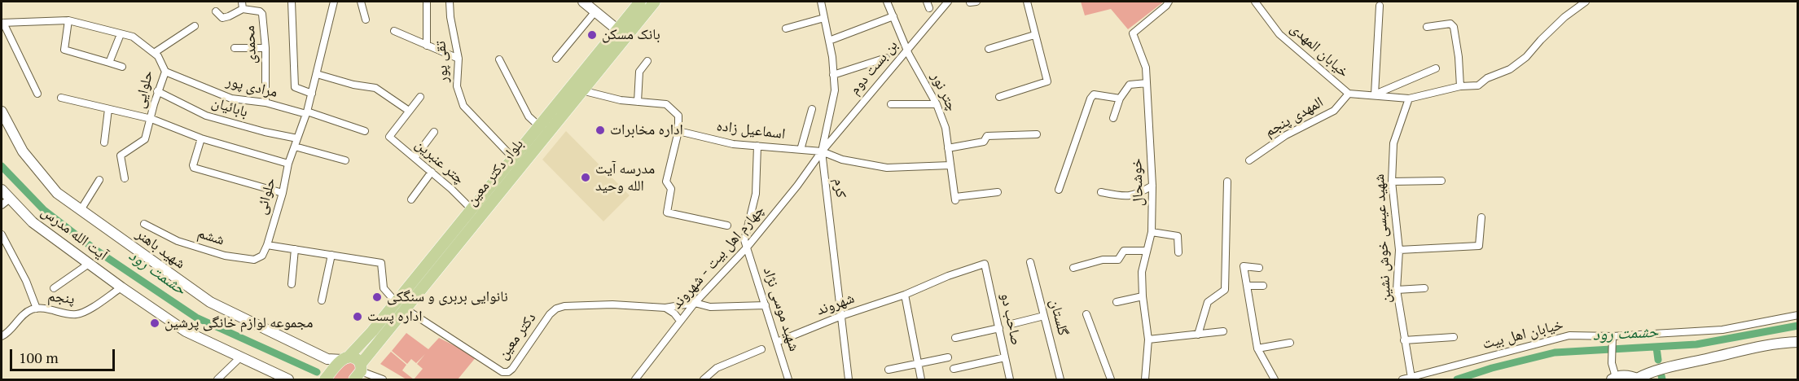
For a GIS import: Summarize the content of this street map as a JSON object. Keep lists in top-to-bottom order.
{
  "streets": {
    "main road": ["بلوار دکتر معین", "آیت الله مدرس", "شهید باهنر"],
    "street": [
      "محمدی",
      "خيابان المهدی",
      "تقی پور",
      "بن بست دوم",
      "مرادی پور",
      "حلوایی",
      "چتر نور",
      "بابائیان",
      "المهدی پنجم",
      "اسماعیل زاده",
      "چتر عنبرین",
      "خوشحال",
      "کرم",
      "حلوائی",
      "ششم",
      "شهید عیسی خوش نشین",
      "چهارم اهل بیت - شهروند",
      "پنجم",
      "شهروند",
      "شهید موسی نژاد",
      "گلستان",
      "صاحب دو",
      "خیابان اهل بیت",
      "دکتر معین"
    ]
  },
  "crossings": [
    ["محمدی", "مرادی پور"],
    ["خيابان المهدی", "المهدی پنجم"],
    ["خيابان المهدی", "شهید عیسی خوش نشین"],
    ["تقی پور", "بلوار دکتر معین"],
    ["بن بست دوم", "چتر نور"],
    ["بن بست دوم", "اسماعیل زاده"],
    ["بن بست دوم", "کرم"],
    ["بن بست دوم", "چهارم اهل بیت - شهروند"],
    ["مرادی پور", "حلوایی"],
    ["مرادی پور", "حلوائی"],
    ["حلوایی", "بابائیان"],
    ["چتر نور", "اسماعیل زاده"],
    ["بابائیان", "حلوائی"],
    ["اسماعیل زاده", "کرم"],
    ["اسماعیل زاده", "چهارم اهل بیت - شهروند"],
    ["چتر عنبرین", "بلوار دکتر معین"],
    ["بلوار دکتر معین", "شهید باهنر"],
    ["بلوار دکتر معین", "دکتر معین"],
    ["کرم", "چهارم اهل بیت - شهروند"],
    ["کرم", "شهروند"],
    ["حلوائی", "ششم"],
    ["آیت الله مدرس", "پنجم"],
    ["شهید عیسی خوش نشین", "خیابان اهل بیت"],
    ["چهارم اهل بیت - شهروند", "شهید موسی نژاد"],
    ["چهارم اهل بیت - شهروند", "دکتر معین"],
    ["شهروند", "شهید موسی نژاد"],
    ["شهروند", "صاحب دو"],
    ["شهید موسی نژاد", "دکتر معین"]
  ],
  "water": ["حشمت رود"],
  "places": [
    "بانک مسکن",
    "اداره مخابرات",
    "مدرسه آیت الله وحید",
    "نانوایی بربری و سنگکی",
    "اداره پست",
    "مجموعه لوازم خانگی پرشین"
  ],
  "scale_bar": "100 m"
}
